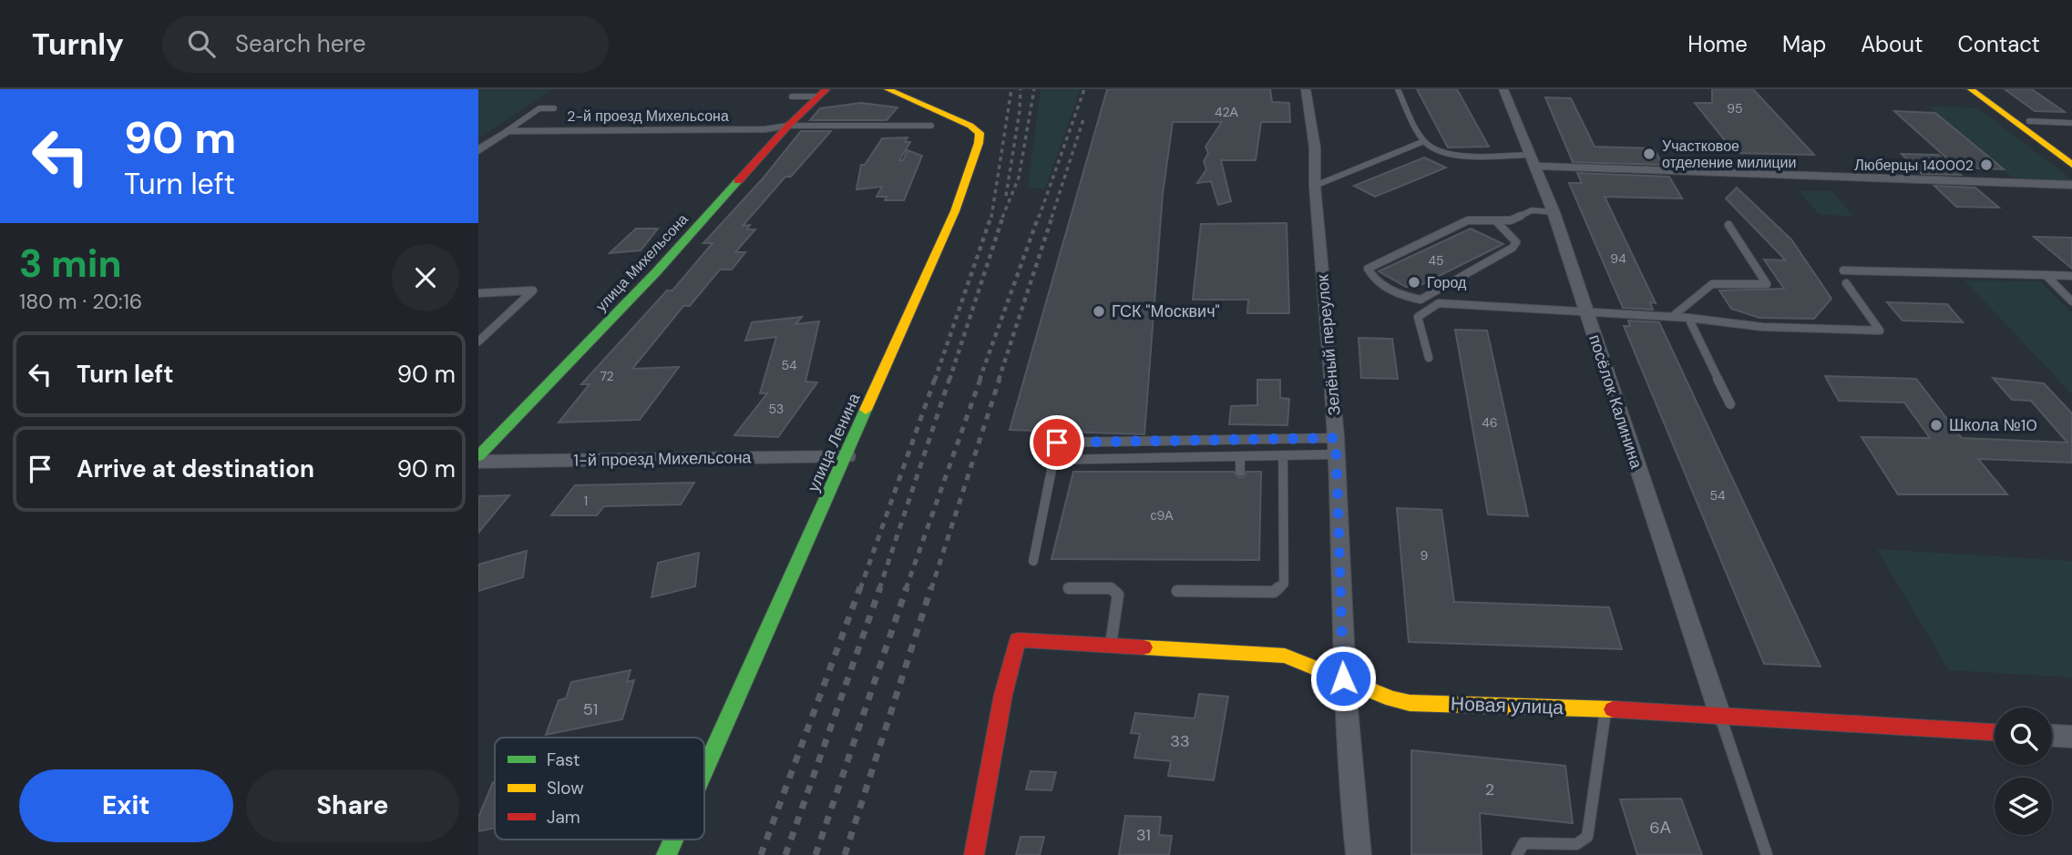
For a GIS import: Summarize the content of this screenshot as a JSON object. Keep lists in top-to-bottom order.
{
  "streets": {
    "street": [
      "2-й проезд Михельсона",
      "улица Михельсона",
      "Зелёный переулок",
      "посёлок Калинина",
      "улица Ленина",
      "1-й проезд Михельсона",
      "Новая улица"
    ]
  },
  "crossings": [
    ["2-й проезд Михельсона", "улица Михельсона"],
    ["Зелёный переулок", "Новая улица"],
    ["посёлок Калинина", "Новая улица"],
    ["улица Ленина", "1-й проезд Михельсона"]
  ],
  "places": [
    "Участковое отделение милиции",
    "Люберцы 140002",
    "Город",
    "ГСК \"Москвич\"",
    "Школа №10"
  ],
  "house_numbers": [
    "95",
    "42А",
    "94",
    "45",
    "54",
    "72",
    "53",
    "46",
    "54",
    "1",
    "с9А",
    "9",
    "51",
    "33",
    "2",
    "6А",
    "31"
  ],
  "legend": ["Fast", "Slow", "Jam"],
  "page": {
    "header": "Turnly",
    "search": "Search here",
    "nav": [
      "Home",
      "Map",
      "About",
      "Contact"
    ],
    "turn": ["90 m", "Turn left"],
    "heading": ["3 min", "180 m · 20:16"],
    "list": [
      {
        "name": "Turn left",
        "value": "90 m"
      },
      {
        "name": "Arrive at destination",
        "value": "90 m"
      }
    ],
    "buttons": ["Exit", "Share"]
  }
}
